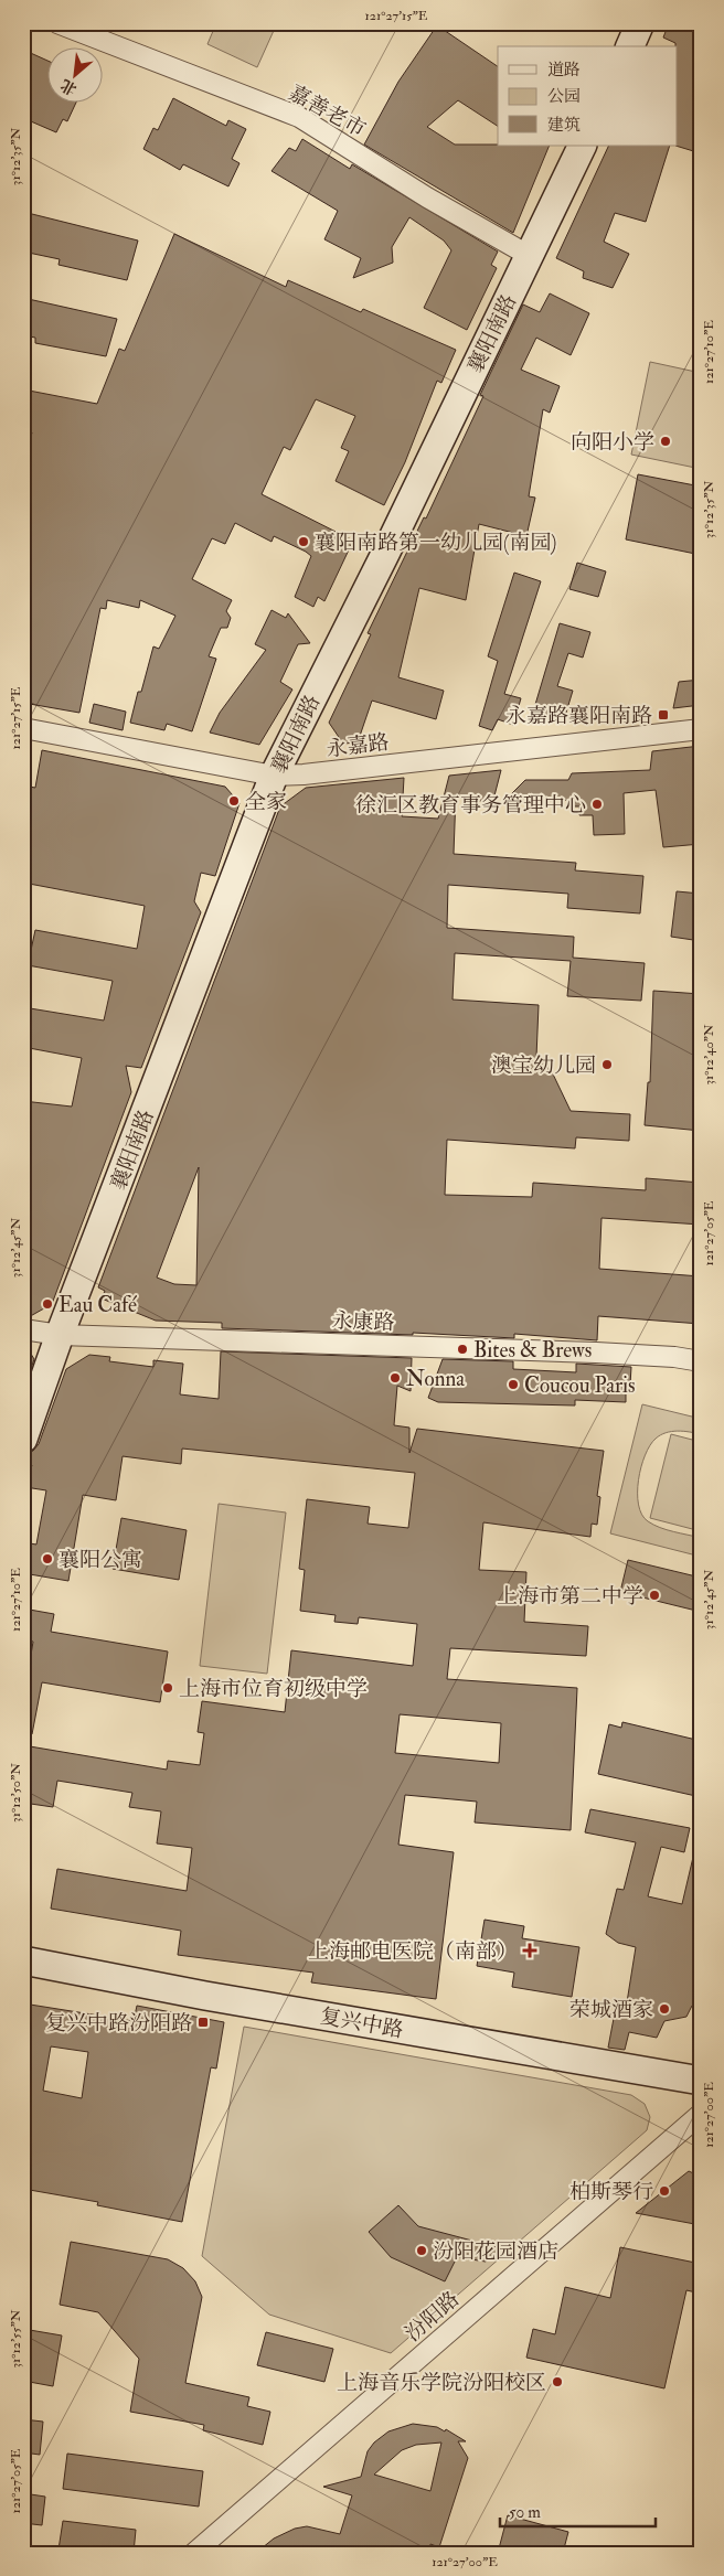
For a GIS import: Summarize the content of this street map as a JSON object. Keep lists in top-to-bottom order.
{
  "streets": {
    "street": [
      "嘉善老市",
      "襄阳南路",
      "永嘉路",
      "永康路",
      "复兴中路",
      "汾阳路"
    ]
  },
  "crossings": [
    ["嘉善老市", "襄阳南路"],
    ["襄阳南路", "永嘉路"],
    ["襄阳南路", "永康路"]
  ],
  "places": {
    "other": [
      "向阳小学",
      "襄阳南路第一幼儿园(南园)",
      "全家",
      "徐汇区教育事务管理中心",
      "澳宝幼儿园",
      "Eau Café",
      "Bites & Brews",
      "Nonna",
      "Coucou Paris",
      "襄阳公寓",
      "上海市第二中学",
      "上海市位育初级中学",
      "荣城酒家",
      "柏斯琴行",
      "汾阳花园酒店",
      "上海音乐学院汾阳校区"
    ],
    "transit": ["永嘉路襄阳南路", "复兴中路汾阳路"],
    "health": ["上海邮电医院（南部）"]
  },
  "legend": ["道路", "公园", "建筑"],
  "scale_bar": "50 m",
  "north": "bottom left",
  "coordinates": [
    "121°27'15\"E",
    "31°12'35\"N",
    "121°27'10\"E",
    "31°12'40\"N",
    "121°27'05\"E",
    "31°12'45\"N",
    "31°12'50\"N",
    "121°27'00\"E",
    "31°12'55\"N"
  ]
}
